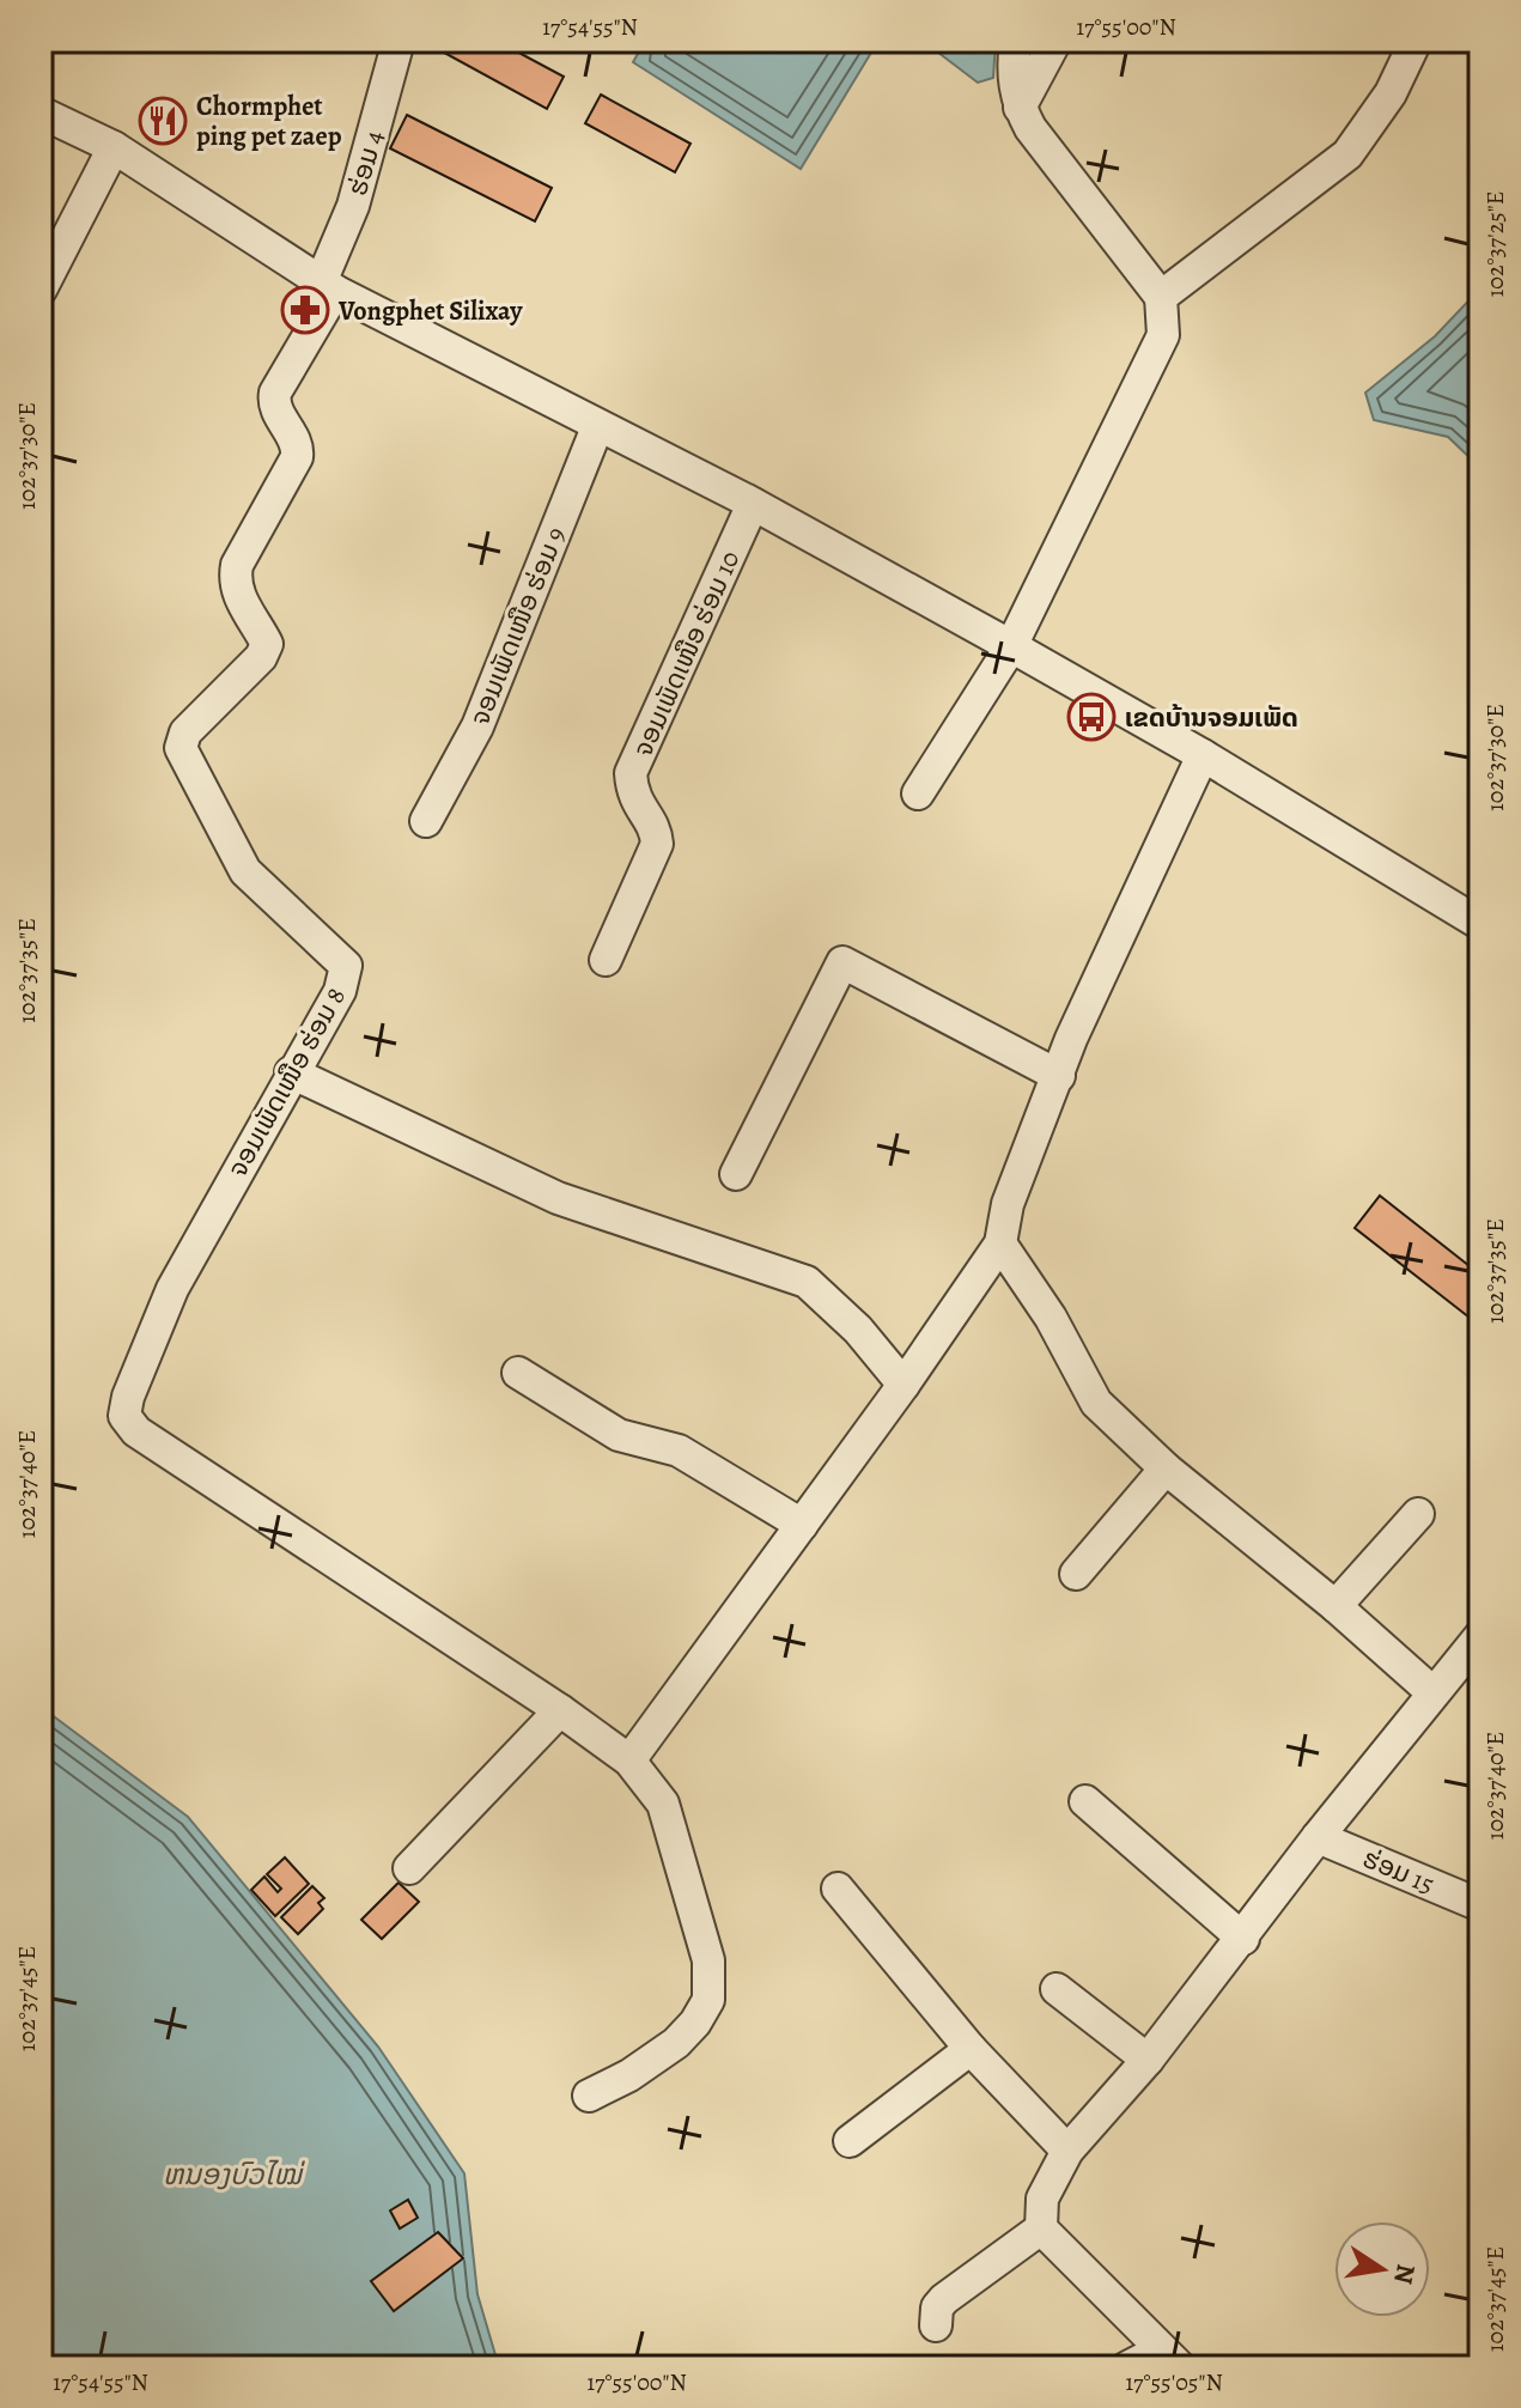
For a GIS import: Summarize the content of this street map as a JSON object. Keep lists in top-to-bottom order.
{
  "streets": {
    "street": [
      "ຮ່ອມ 4",
      "ຈອມເພັດເໜືອ ຮ່ອມ 9",
      "ຈອມເພັດເໜືອ ຮ່ອມ 10",
      "ຈອມເພັດເໜືອ ຮ່ອມ 8",
      "ຮ່ອມ 15"
    ]
  },
  "crossings": [
    ["ຮ່ອມ 4", "ຈອມເພັດເໜືອ ຮ່ອມ 8"]
  ],
  "water": ["ຫນອງບົວໄໝ່"],
  "places": {
    "restaurant": ["Chormphet ping pet zaep"],
    "pharmacy": ["Vongphet Silixay"],
    "bus stop": ["ເຂດບ້ານຈອມເພັດ"]
  },
  "north": "right",
  "coordinates": [
    "17°54'55\"N",
    "17°55'00\"N",
    "102°37'25\"E",
    "102°37'30\"E",
    "102°37'35\"E",
    "102°37'40\"E",
    "102°37'45\"E",
    "17°55'05\"N"
  ]
}
